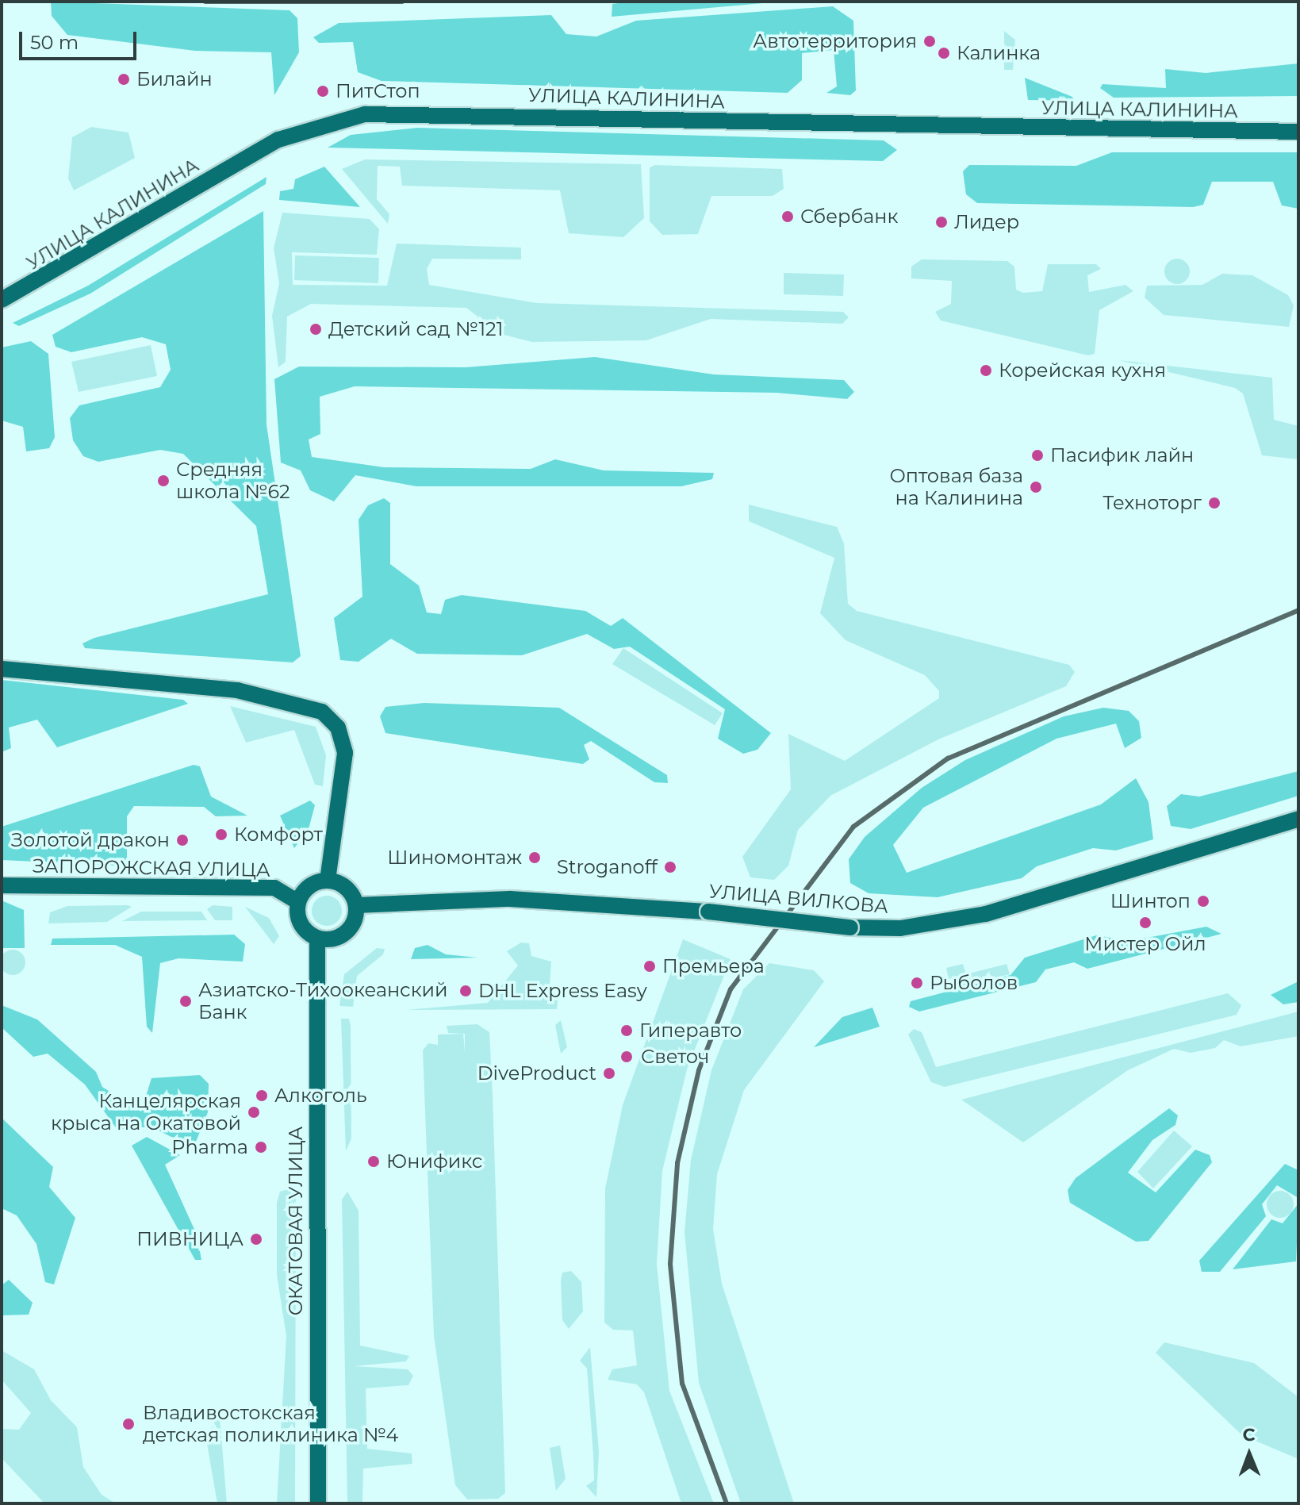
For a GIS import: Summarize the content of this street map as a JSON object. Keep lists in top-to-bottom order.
{
  "streets": {
    "main road": [
      "УЛИЦА КАЛИНИНА",
      "ЗАПОРОЖСКАЯ УЛИЦА",
      "УЛИЦА ВИЛКОВА",
      "ОКАТОВАЯ УЛИЦА"
    ]
  },
  "crossings": [
    ["ЗАПОРОЖСКАЯ УЛИЦА", "УЛИЦА ВИЛКОВА"],
    ["ЗАПОРОЖСКАЯ УЛИЦА", "ОКАТОВАЯ УЛИЦА"],
    ["УЛИЦА ВИЛКОВА", "ОКАТОВАЯ УЛИЦА"]
  ],
  "places": [
    "Автотерритория",
    "Калинка",
    "Билайн",
    "ПитСтоп",
    "Сбербанк",
    "Лидер",
    "Детский сад №121",
    "Корейская кухня",
    "Пасифик лайн",
    "Средняя школа №62",
    "Оптовая база на Калинина",
    "Техноторг",
    "Комфорт",
    "Золотой дракон",
    "Шиномонтаж",
    "Stroganoff",
    "Шинтоп",
    "Мистер Ойл",
    "Премьера",
    "Рыболов",
    "DHL Express Easy",
    "Азиатско-Тихоокеанский Банк",
    "Гиперавто",
    "Светоч",
    "DiveProduct",
    "Алкоголь",
    "Канцелярская крыса на Окатовой",
    "Pharma",
    "Юнификс",
    "ПИВНИЦА",
    "Владивостокская детская поликлиника №4"
  ],
  "scale_bar": "50 m",
  "north": "top"
}
